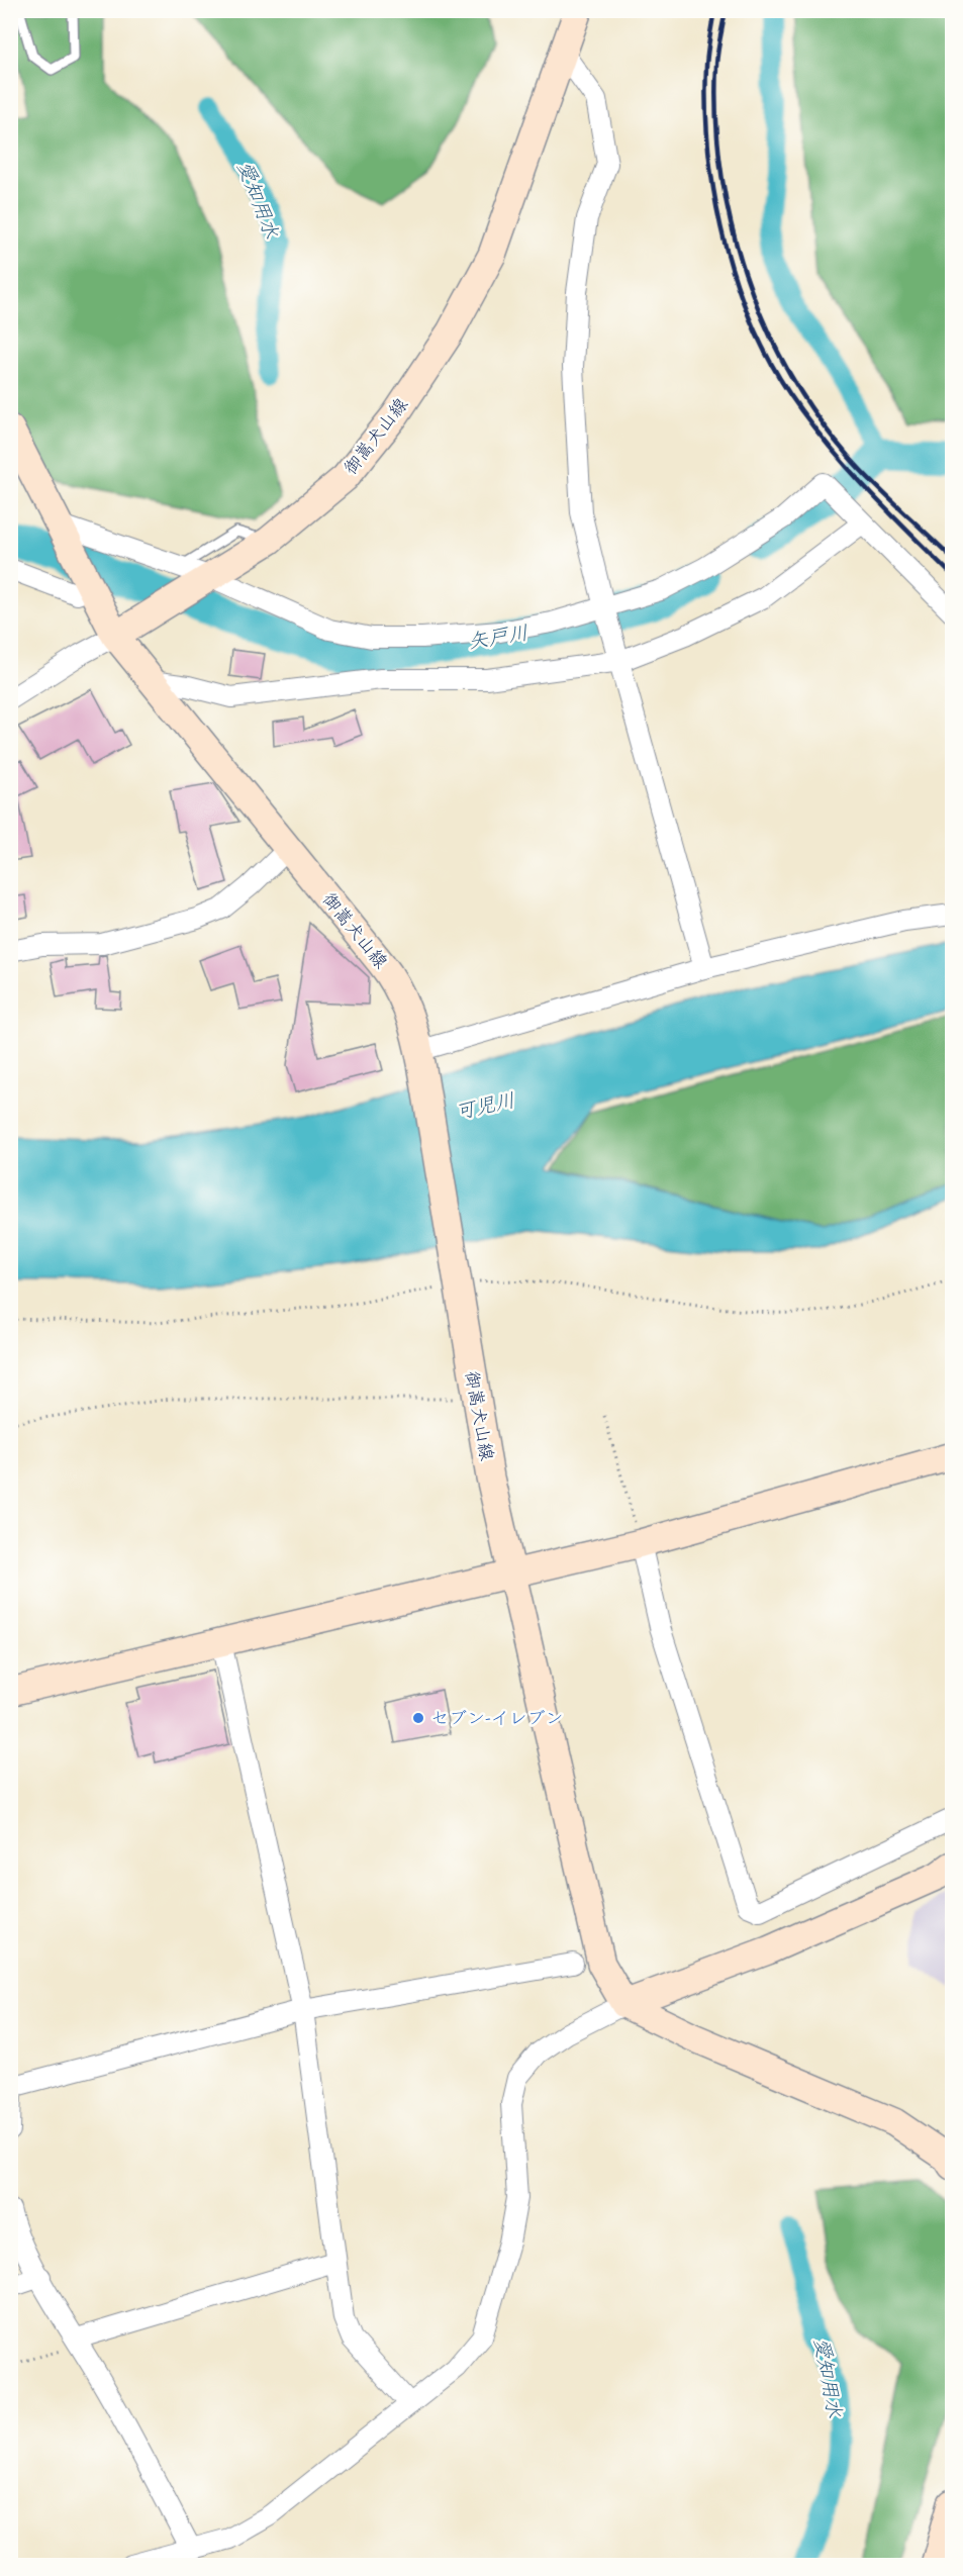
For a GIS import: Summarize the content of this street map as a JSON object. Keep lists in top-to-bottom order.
{
  "streets": {
    "main road": ["御嵩犬山線"]
  },
  "water": ["愛知用水", "矢戸川", "可児川"],
  "places": ["セブン-イレブン"]
}
